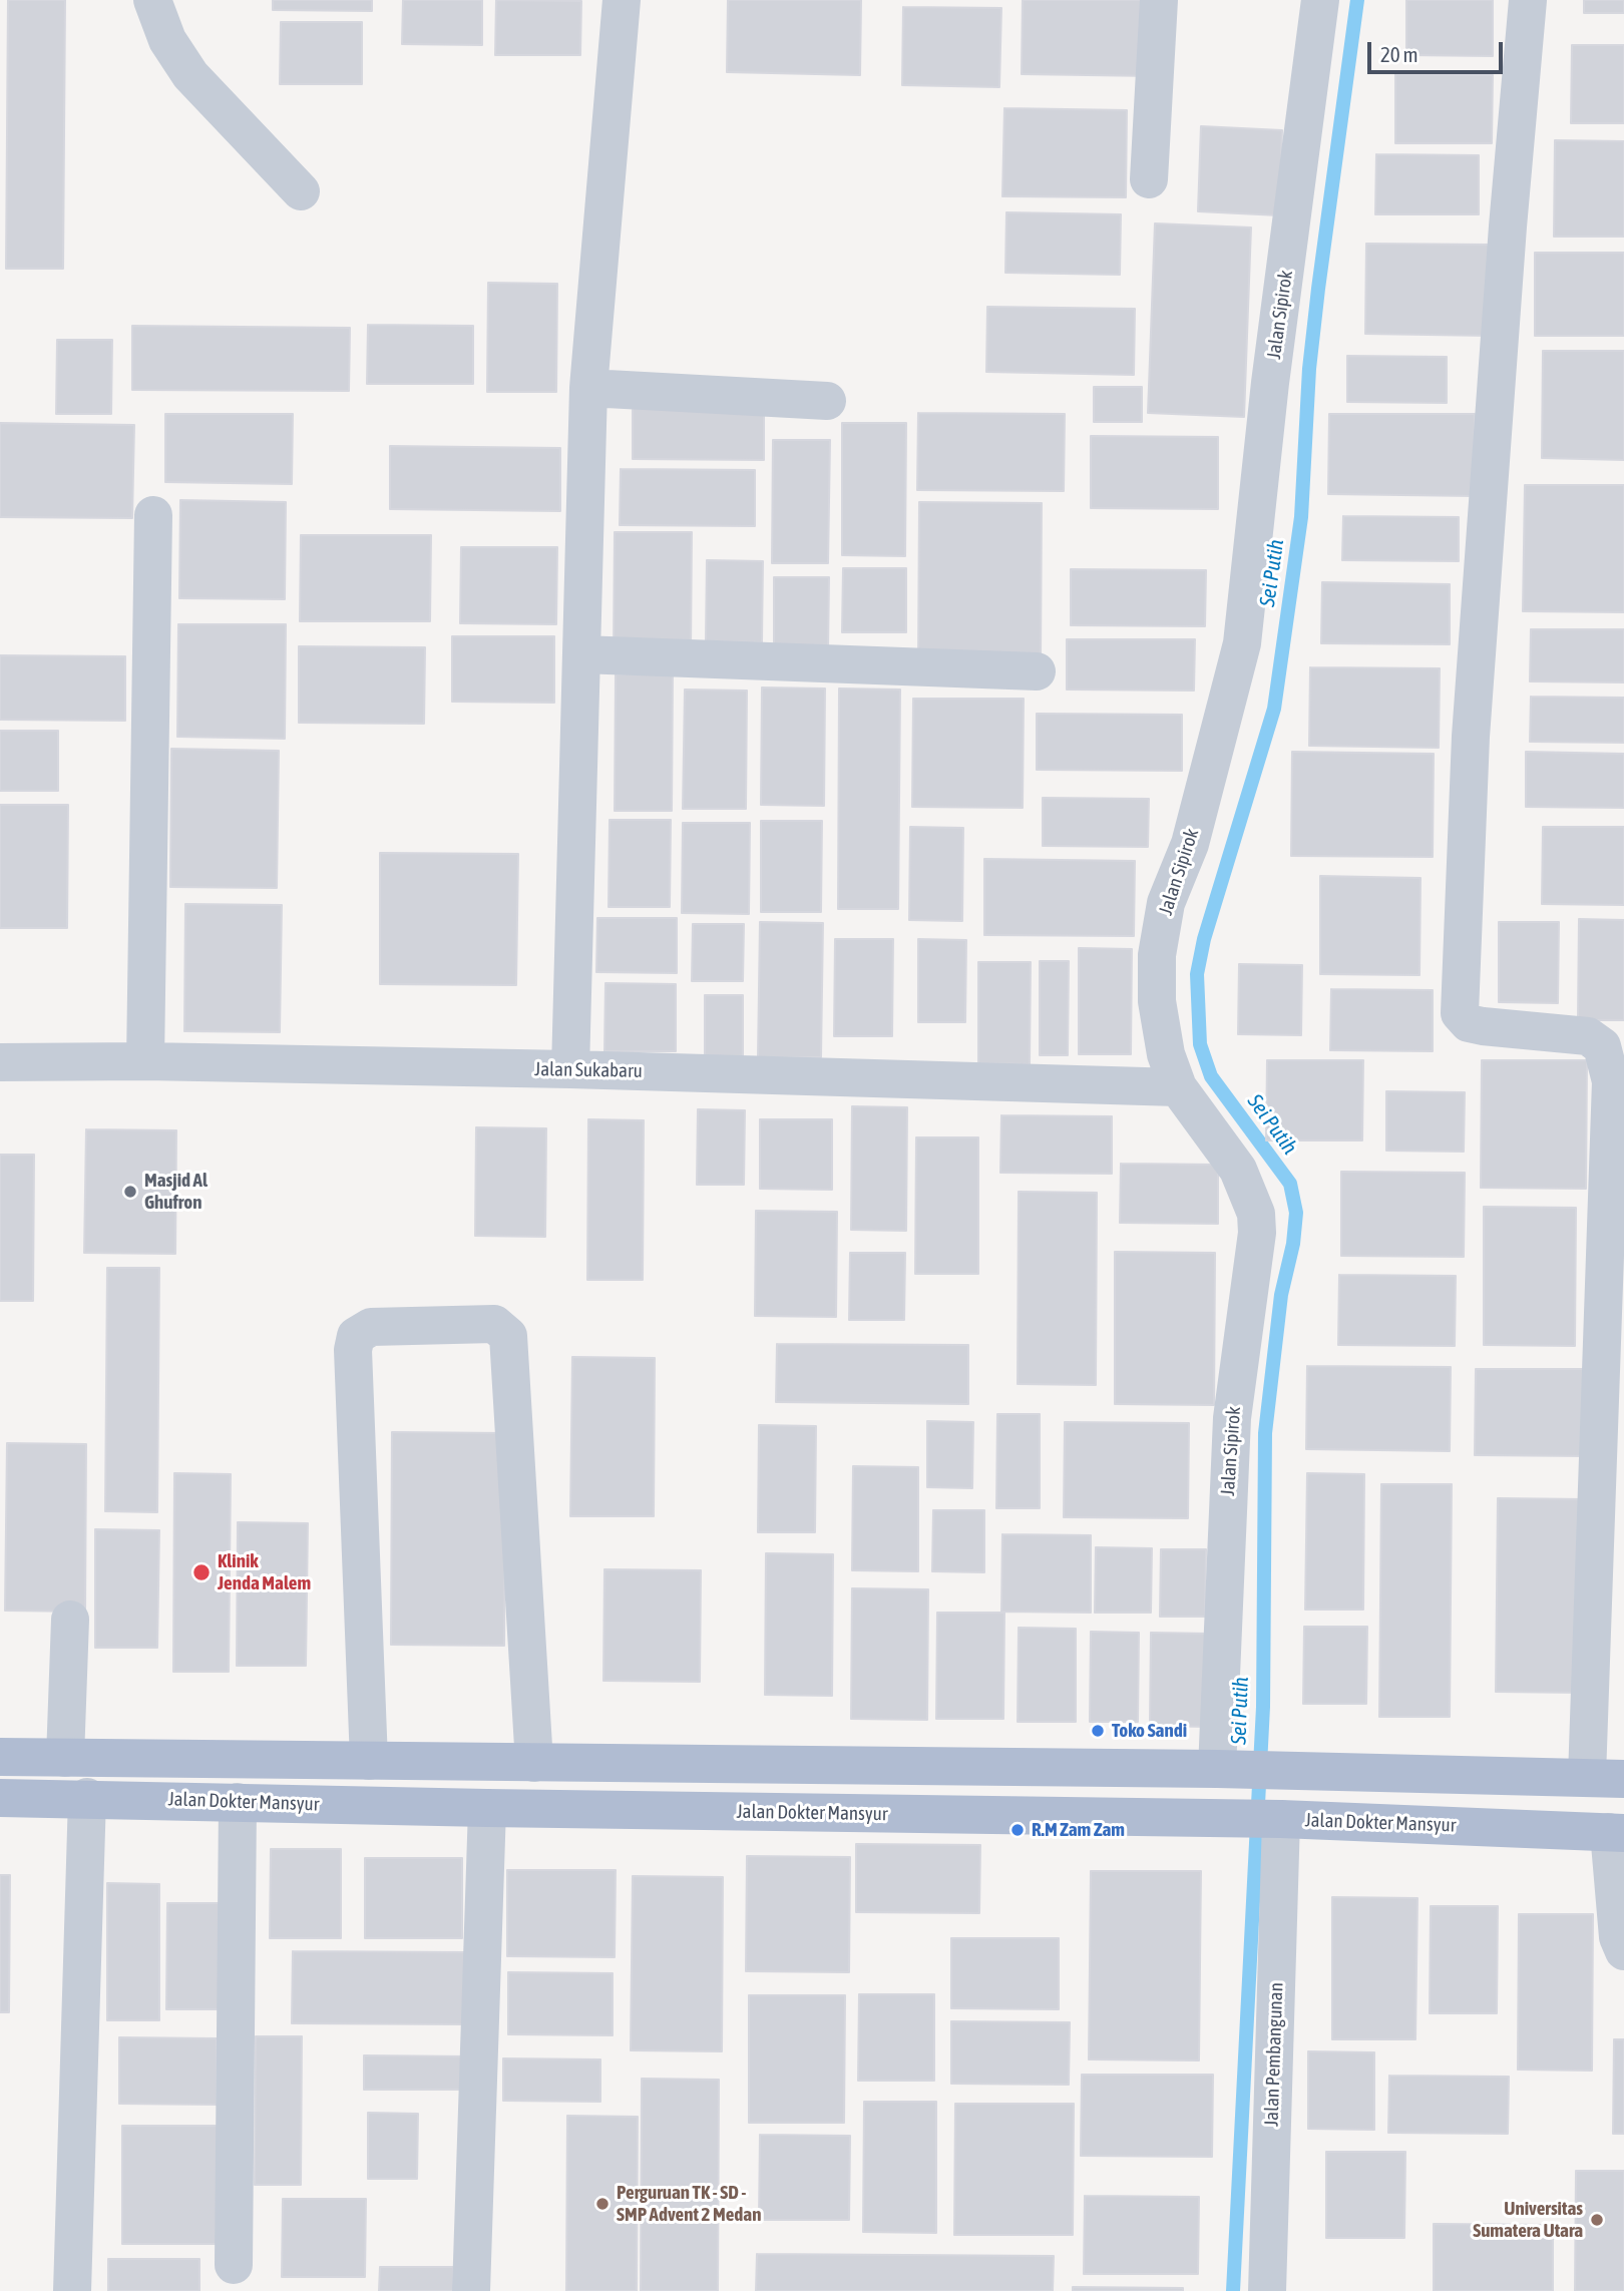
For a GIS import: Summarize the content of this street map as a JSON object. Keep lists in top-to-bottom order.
{
  "streets": {
    "main road": ["Jalan Dokter Mansyur"],
    "street": ["Jalan Sipirok", "Jalan Sukabaru", "Jalan Pembangunan"]
  },
  "crossings": [
    ["Jalan Sipirok", "Jalan Sukabaru"],
    ["Jalan Dokter Mansyur", "Jalan Pembangunan"]
  ],
  "water": ["Sei Putih"],
  "places": [
    "Masjid Al Ghufron",
    "Klinik Jenda Malem",
    "Toko Sandi",
    "R.M Zam Zam",
    "Perguruan TK - SD - SMP Advent 2 Medan",
    "Universitas Sumatera Utara"
  ],
  "scale_bar": "20 m"
}
